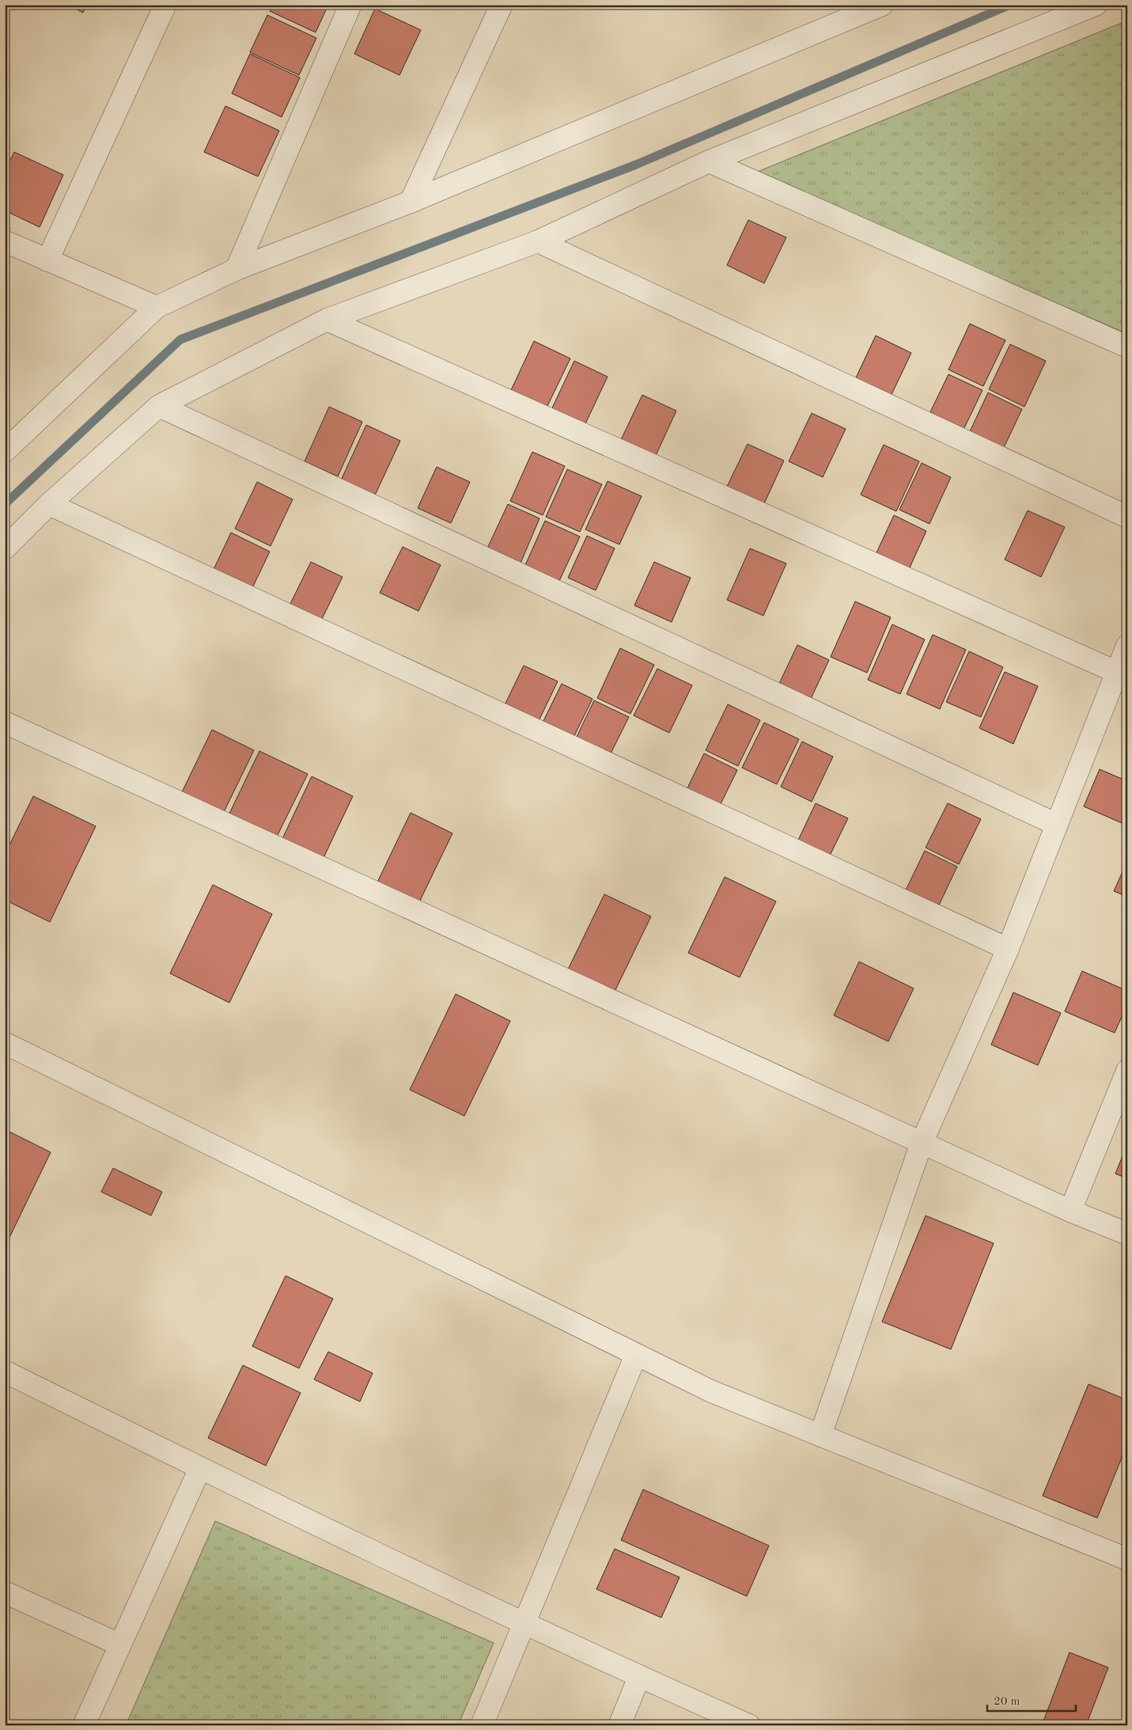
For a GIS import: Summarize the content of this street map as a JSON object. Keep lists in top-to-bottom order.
{
  "scale_bar": "20 m"
}
